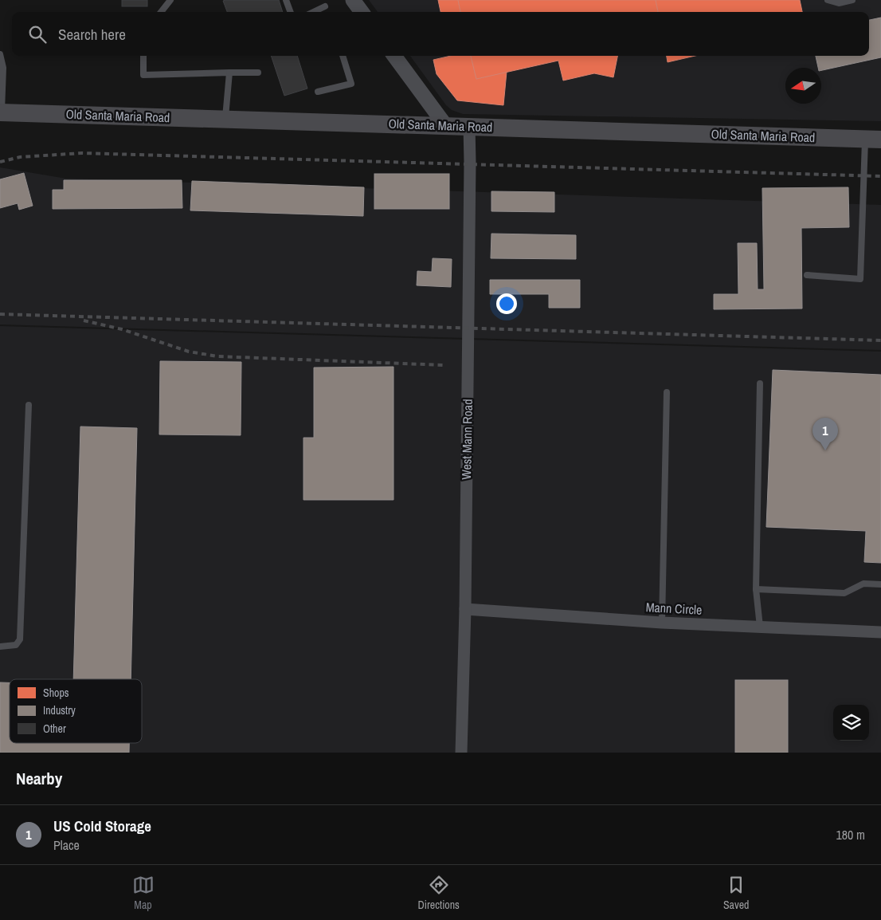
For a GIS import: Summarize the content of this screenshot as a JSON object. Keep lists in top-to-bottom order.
{
  "streets": {
    "main road": ["Old Santa Maria Road"],
    "street": ["West Mann Road", "Mann Circle"]
  },
  "crossings": [
    ["Old Santa Maria Road", "West Mann Road"],
    ["West Mann Road", "Mann Circle"]
  ],
  "legend": ["Shops", "Industry", "Other"],
  "north": "left",
  "page": {
    "search": "Search here",
    "pins": "1",
    "heading": "Nearby",
    "list": [
      {
        "mark": "1",
        "name": "US Cold Storage",
        "note": "Place",
        "value": "180 m"
      }
    ],
    "nav": ["Map", "Directions", "Saved"]
  }
}
